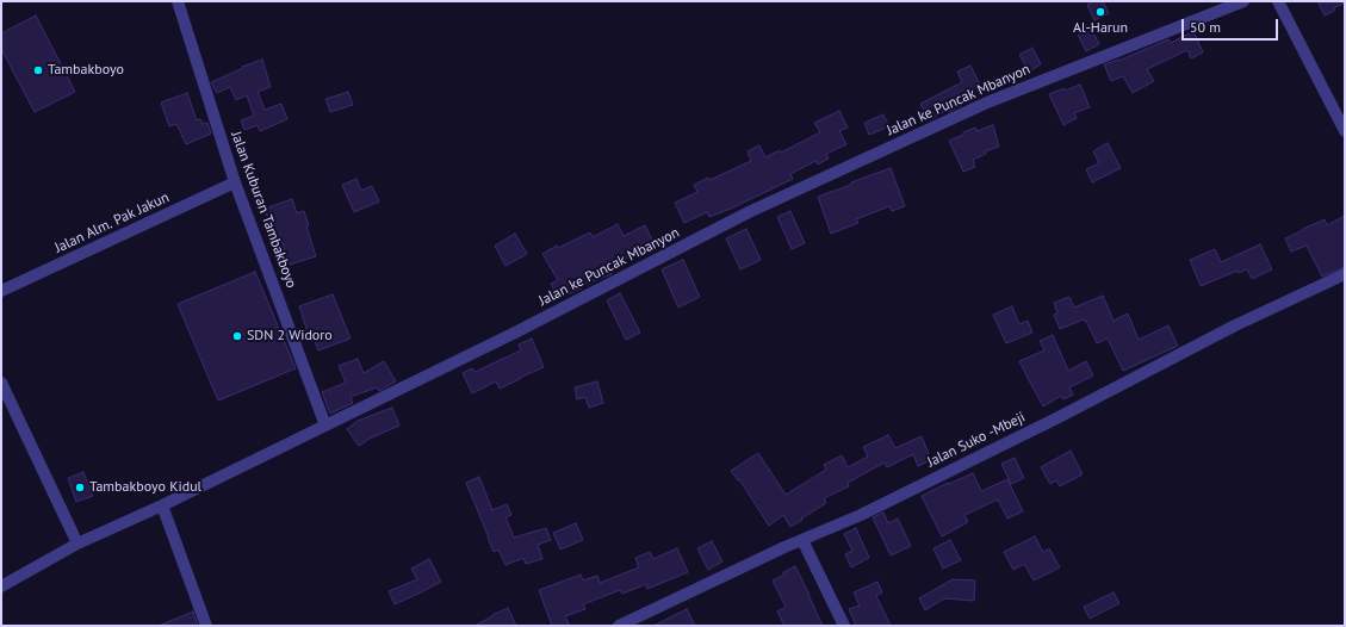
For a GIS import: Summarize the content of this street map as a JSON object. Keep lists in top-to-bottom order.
{
  "streets": {
    "street": [
      "Jalan ke Puncak Mbanyon",
      "Jalan Kuburan Tambakboyo",
      "Jalan Alm. Pak Jakun",
      "Jalan Suko -Mbeji"
    ]
  },
  "crossings": [
    ["Jalan ke Puncak Mbanyon", "Jalan Kuburan Tambakboyo"],
    ["Jalan Kuburan Tambakboyo", "Jalan Alm. Pak Jakun"]
  ],
  "places": [
    "Al-Harun",
    "Tambakboyo",
    "SDN 2 Widoro",
    "Tambakboyo Kidul"
  ],
  "scale_bar": "50 m"
}
